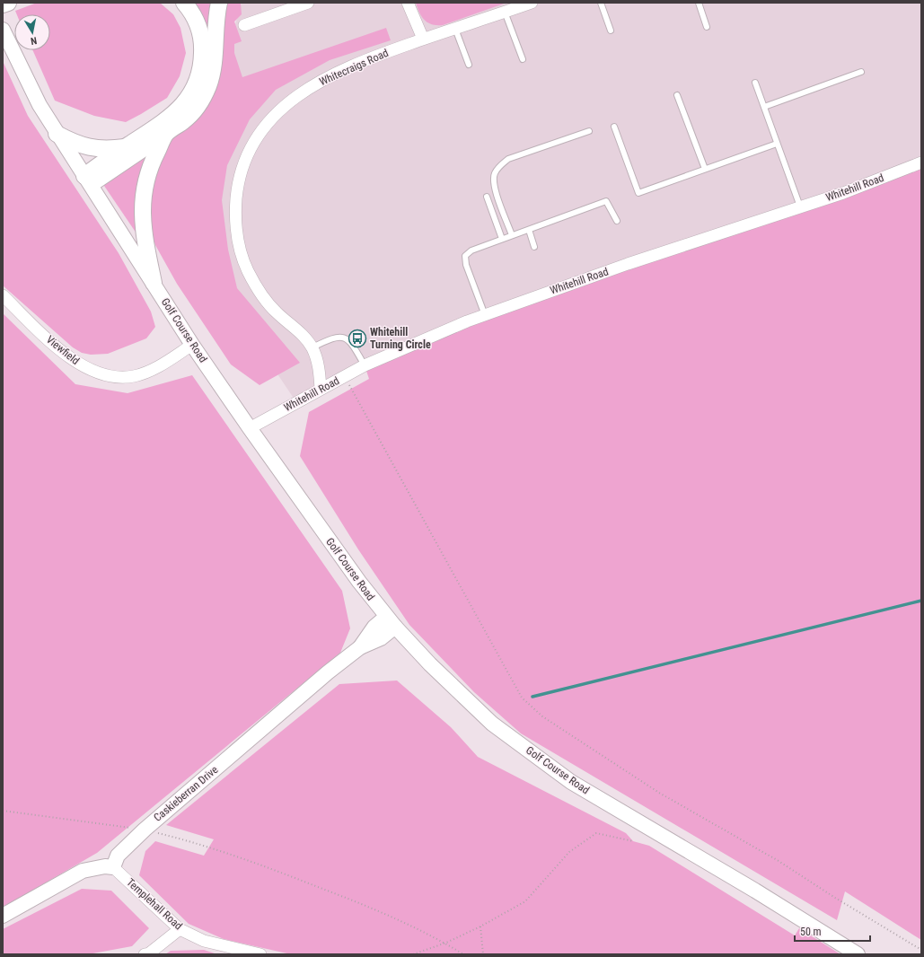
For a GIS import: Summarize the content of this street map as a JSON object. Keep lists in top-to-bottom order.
{
  "streets": {
    "street": [
      "Whitecraigs Road",
      "Whitehill Road",
      "Golf Course Road",
      "Viewfield",
      "Caskieberran Drive",
      "Templehall Road"
    ]
  },
  "crossings": [
    ["Whitecraigs Road", "Whitehill Road"],
    ["Whitehill Road", "Golf Course Road"],
    ["Golf Course Road", "Viewfield"],
    ["Golf Course Road", "Caskieberran Drive"],
    ["Caskieberran Drive", "Templehall Road"]
  ],
  "places": {
    "bus stop": ["Whitehill Turning Circle"]
  },
  "scale_bar": "50 m",
  "north": "bottom"
}
